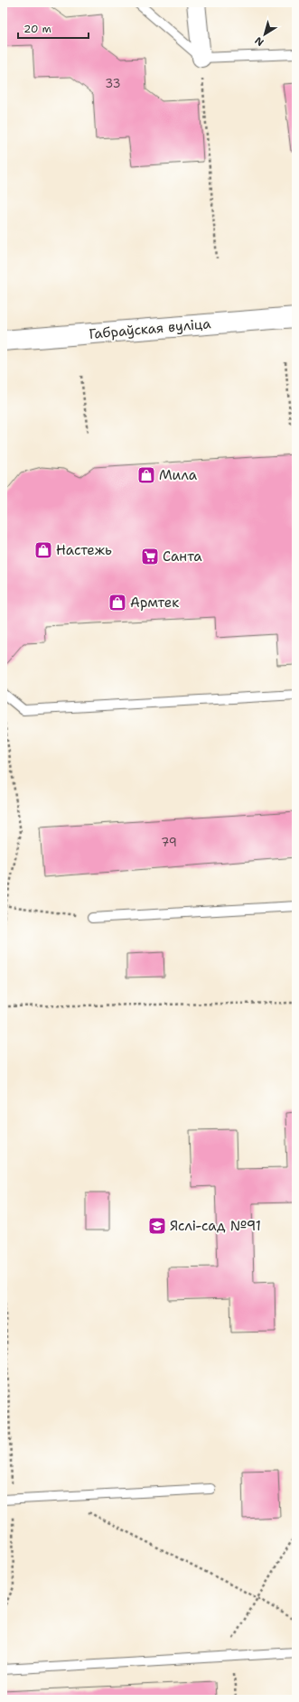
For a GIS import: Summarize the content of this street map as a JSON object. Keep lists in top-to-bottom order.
{
  "streets": {
    "main road": ["Габраўская вуліца"]
  },
  "places": {
    "shop": ["Мила", "Настежь", "Армтек"],
    "supermarket": ["Санта"],
    "school or university": ["Яслі-сад №91"]
  },
  "house_numbers": ["33", "79"],
  "scale_bar": "20 m",
  "north": "bottom left"
}
